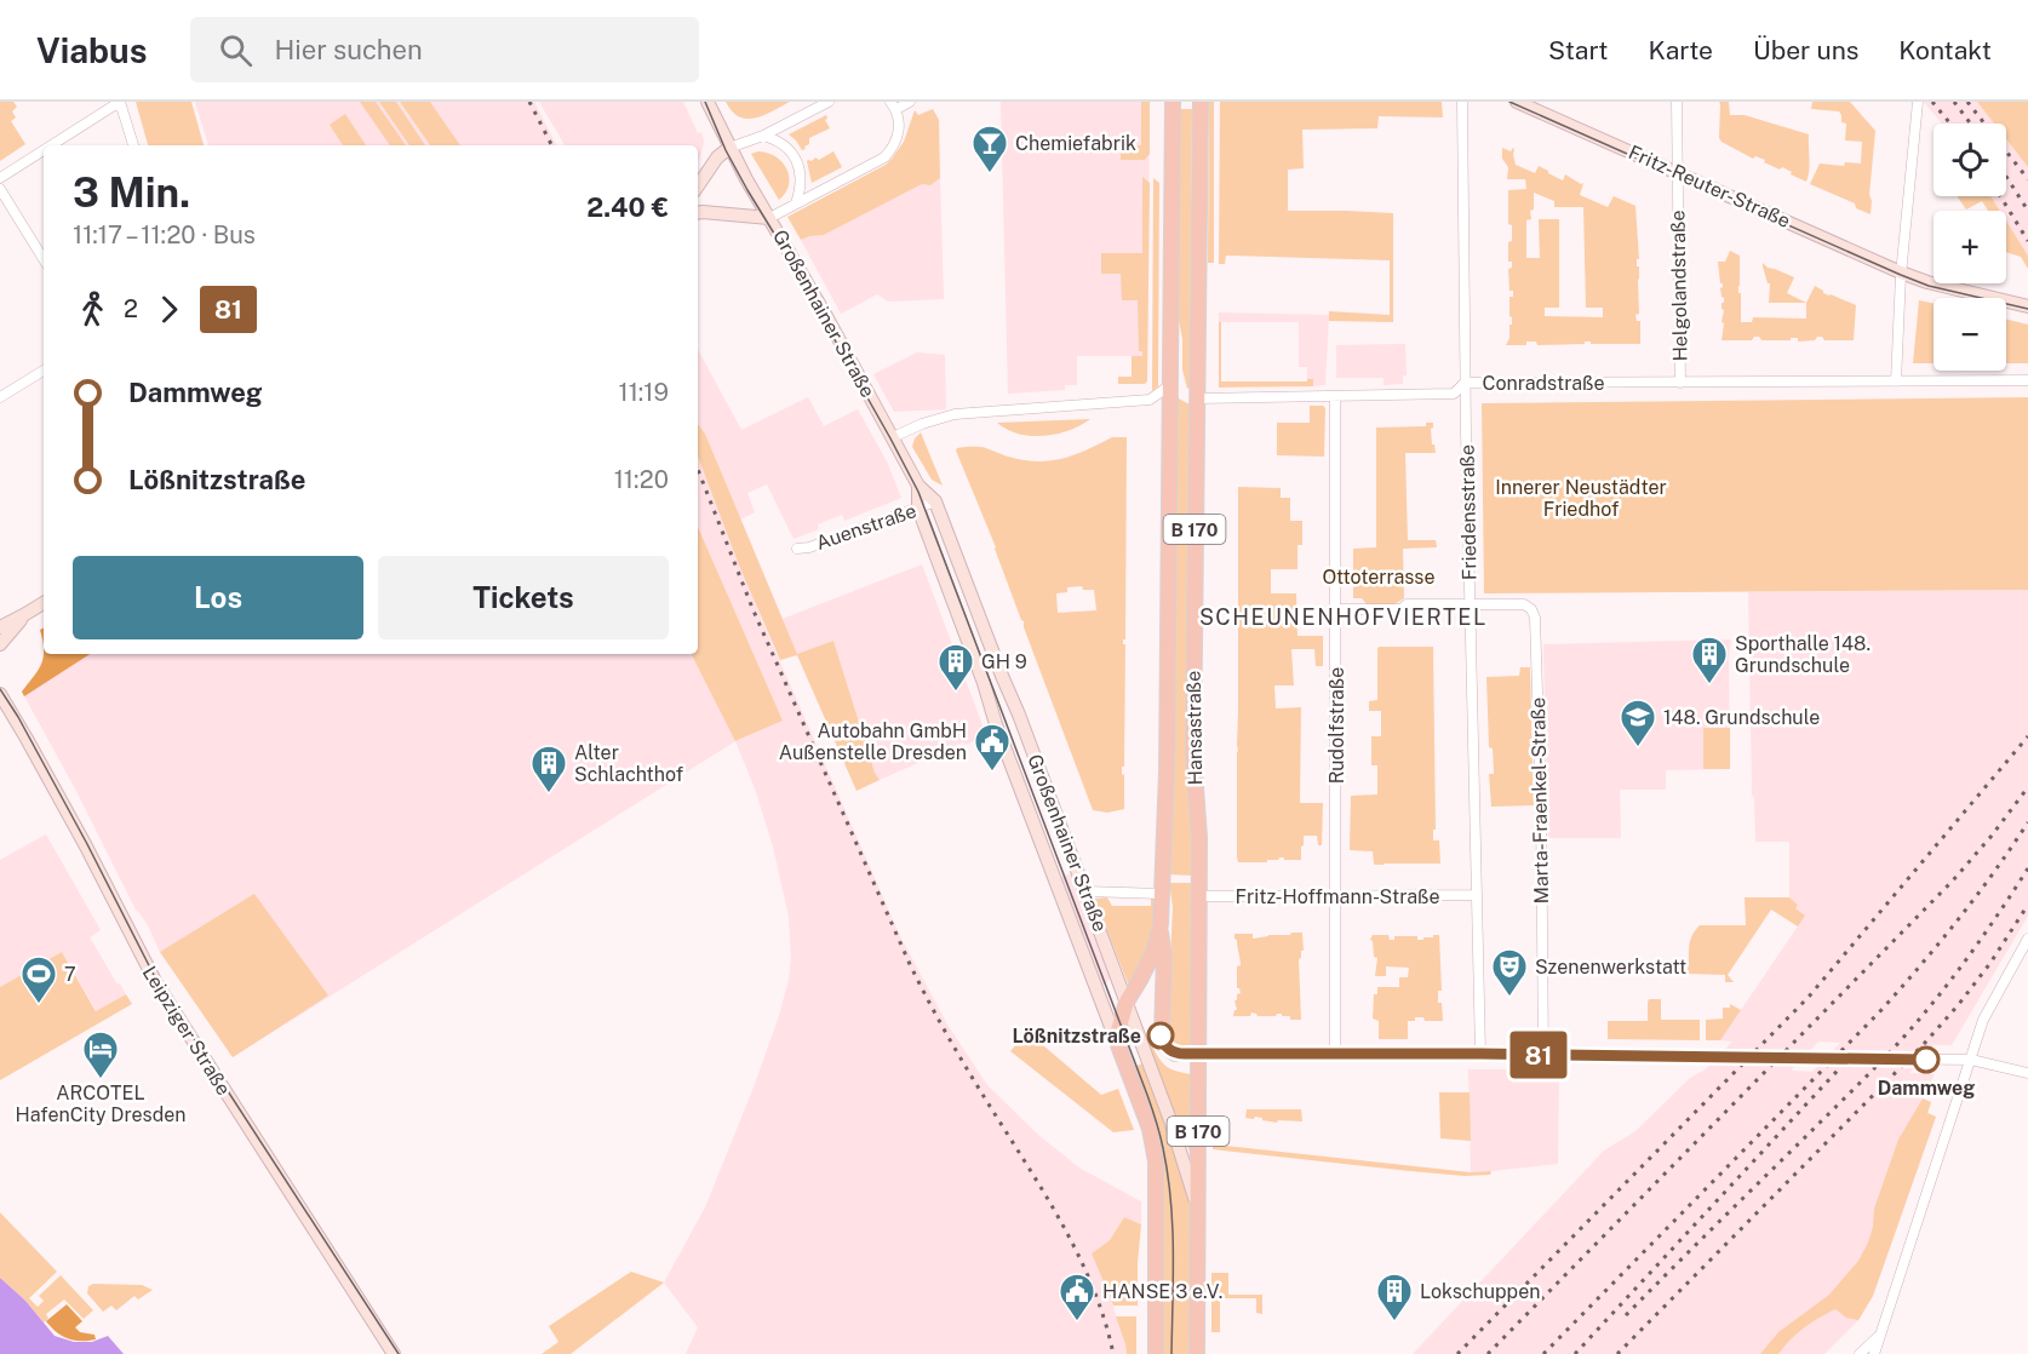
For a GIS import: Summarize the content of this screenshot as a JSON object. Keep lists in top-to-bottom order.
{
  "streets": {
    "main road": [
      "Fritz-Reuter-Straße",
      "Großenhainer Straße",
      "B 170",
      "Hansastraße",
      "Leipziger Straße"
    ],
    "street": [
      "Helgolandstraße",
      "Conradstraße",
      "Friedensstraße",
      "Auenstraße",
      "Rudolfstraße",
      "Marta-Fraenkel-Straße",
      "Fritz-Hoffmann-Straße"
    ]
  },
  "crossings": [
    ["Fritz-Reuter-Straße", "Helgolandstraße"],
    ["Helgolandstraße", "Conradstraße"],
    ["Großenhainer Straße", "Auenstraße"],
    ["Großenhainer Straße", "Hansastraße"],
    ["Conradstraße", "Friedensstraße"],
    ["Conradstraße", "Rudolfstraße"],
    ["Conradstraße", "Hansastraße"],
    ["Friedensstraße", "Marta-Fraenkel-Straße"],
    ["Friedensstraße", "Fritz-Hoffmann-Straße"],
    ["Rudolfstraße", "Marta-Fraenkel-Straße"],
    ["Rudolfstraße", "Fritz-Hoffmann-Straße"],
    ["Hansastraße", "Fritz-Hoffmann-Straße"]
  ],
  "districts": ["SCHEUNENHOFVIERTEL"],
  "parks": ["Innerer Neustädter Friedhof", "Ottoterrasse"],
  "places": {
    "bar": ["Chemiefabrik"],
    "building": [
      "Sporthalle 148. Grundschule",
      "GH 9",
      "Alter Schlachthof",
      "Lokschuppen"
    ],
    "school or university": ["148. Grundschule"],
    "public building": ["Autobahn GmbH Außenstelle Dresden", "HANSE 3 e.V."],
    "theatre": ["Szenenwerkstatt"],
    "sports": ["7"],
    "other": ["Lößnitzstraße", "Dammweg"],
    "hotel": ["ARCOTEL HafenCity Dresden"]
  },
  "lines": ["bus line 81"],
  "page": {
    "header": "Viabus",
    "search": "Hier suchen",
    "nav": [
      "Start",
      "Karte",
      "Über uns",
      "Kontakt"
    ],
    "on_map": "81",
    "map_buttons": ["+", "−"],
    "heading": ["3 Min.", "11:17 – 11:20 · Bus", "2.40 €"],
    "legs": ["2", "81"],
    "list": [
      {
        "name": "Dammweg",
        "value": "11:19"
      },
      {
        "name": "Lößnitzstraße",
        "value": "11:20"
      }
    ],
    "buttons": ["Los", "Tickets"]
  }
}
